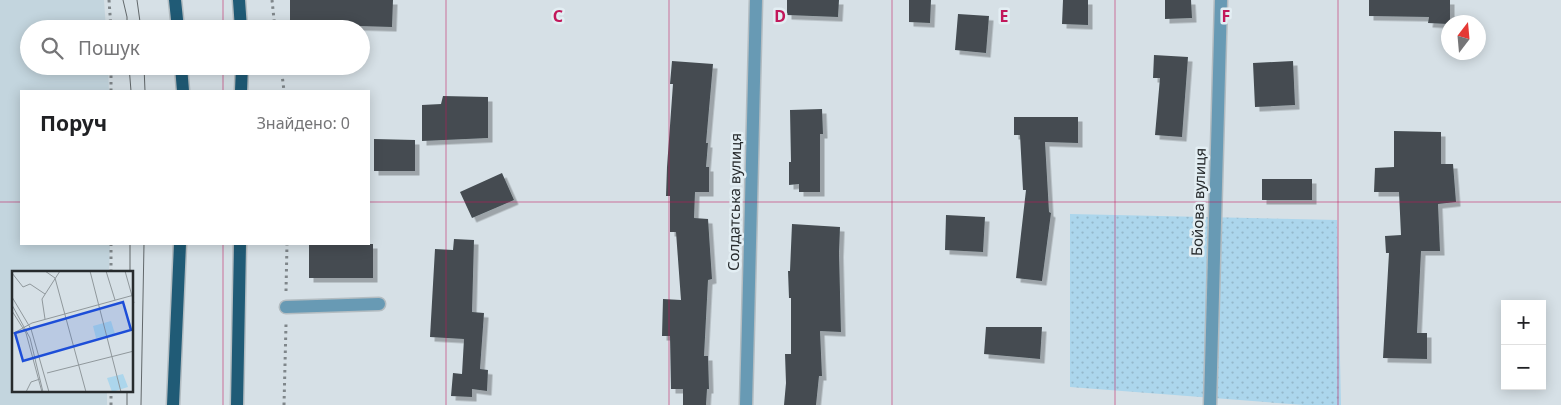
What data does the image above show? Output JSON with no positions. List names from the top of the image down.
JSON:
{
  "streets": {
    "street": ["Солдатська вулиця", "Бойова вулиця"]
  },
  "north": "top",
  "page": {
    "search": "Пошук",
    "heading": ["Поруч", "Знайдено: 0"],
    "map_buttons": ["+", "−"]
  },
  "grid": {
    "columns": [
      "C",
      "D",
      "E",
      "F"
    ]
  }
}
